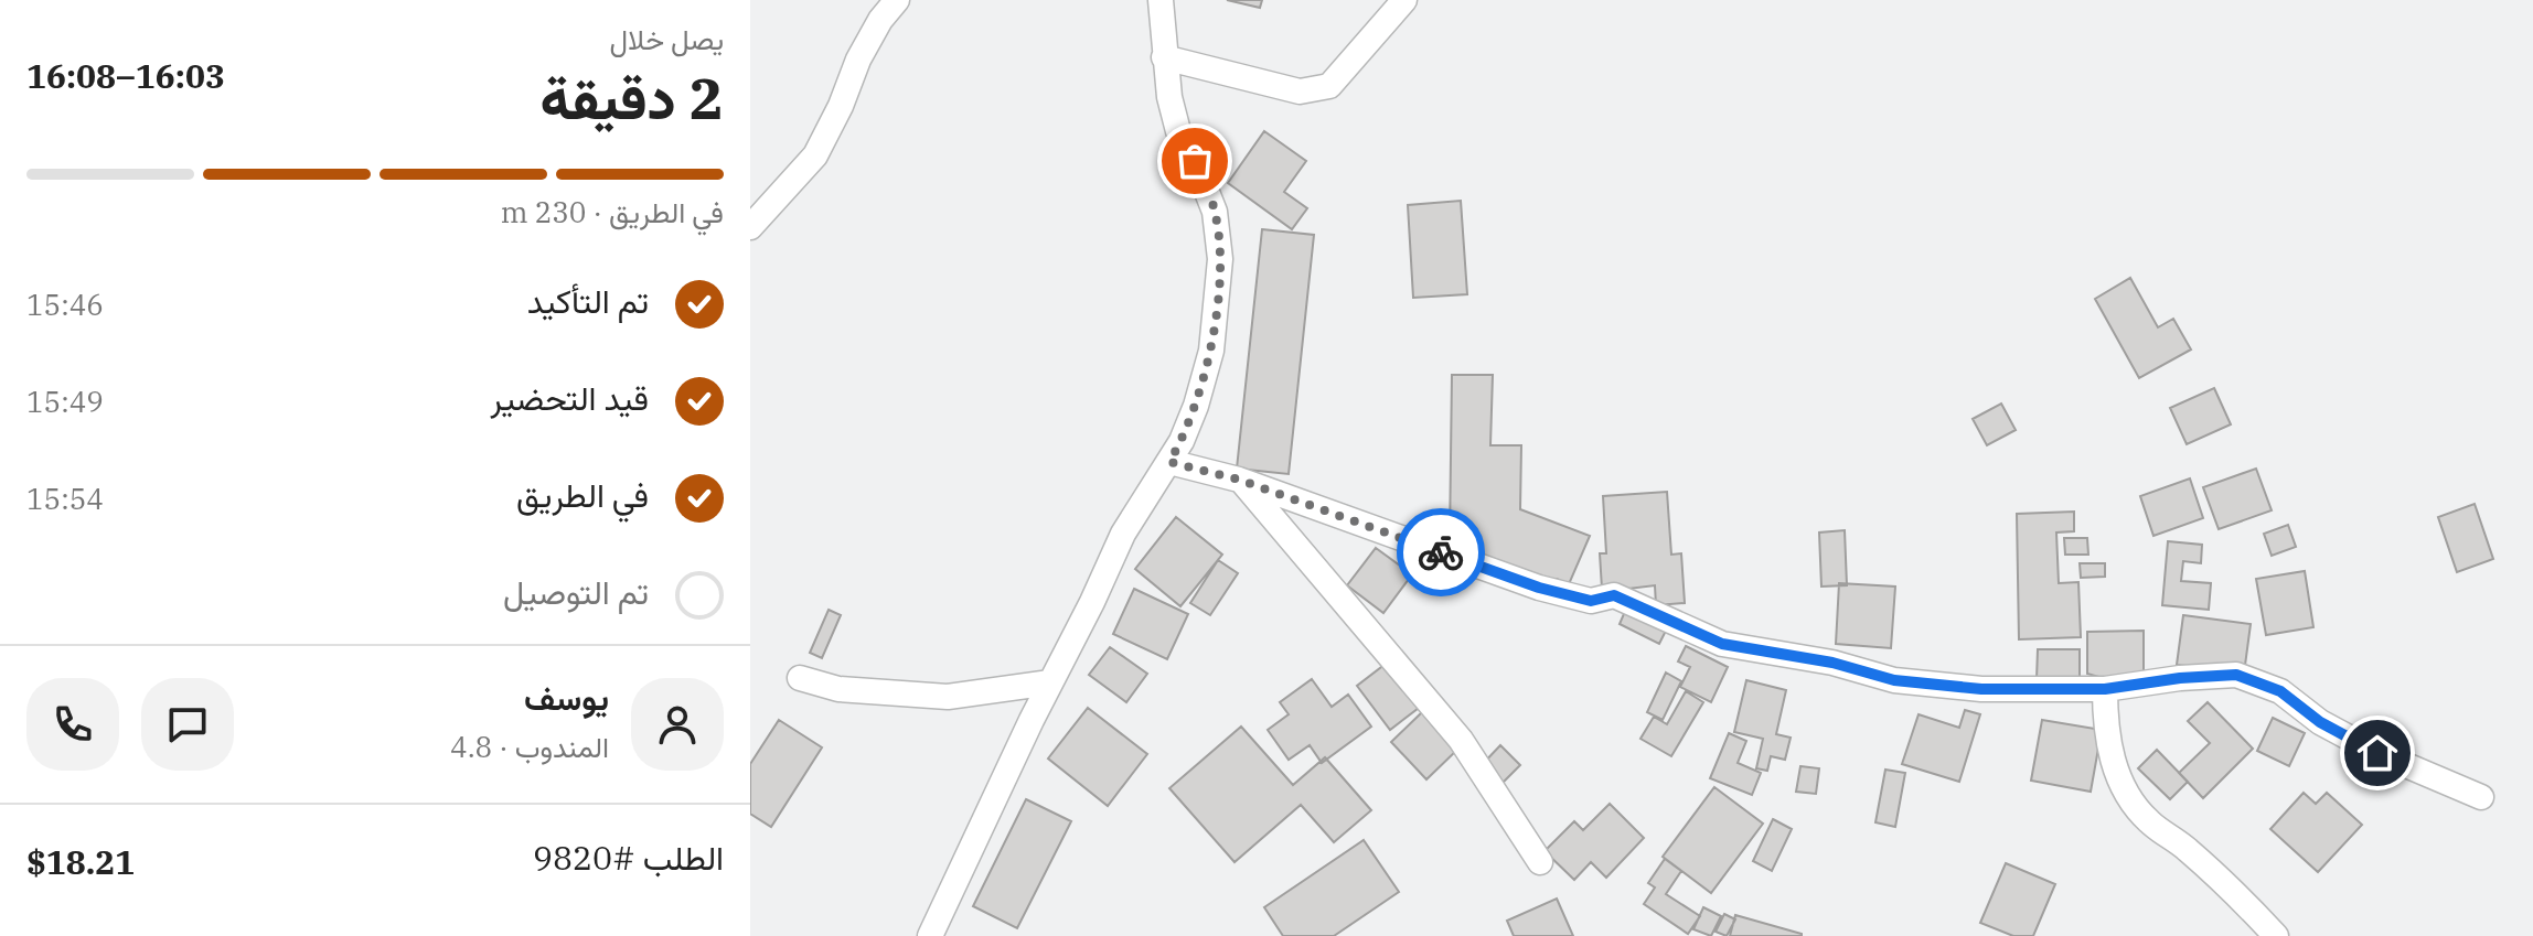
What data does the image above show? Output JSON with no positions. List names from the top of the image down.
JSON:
{
  "page": {
    "heading": ["2 دقيقة", "يصل خلال", "16:03–16:08"],
    "panel": [
      "يوسف",
      "المندوب · 4.8",
      "الطلب #9820",
      "$18.21"
    ],
    "bar": "في الطريق · 230 m",
    "list": [
      ["تم التأكيد", "15:46"],
      ["قيد التحضير", "15:49"],
      ["في الطريق", "15:54"],
      "تم التوصيل"
    ]
  }
}
